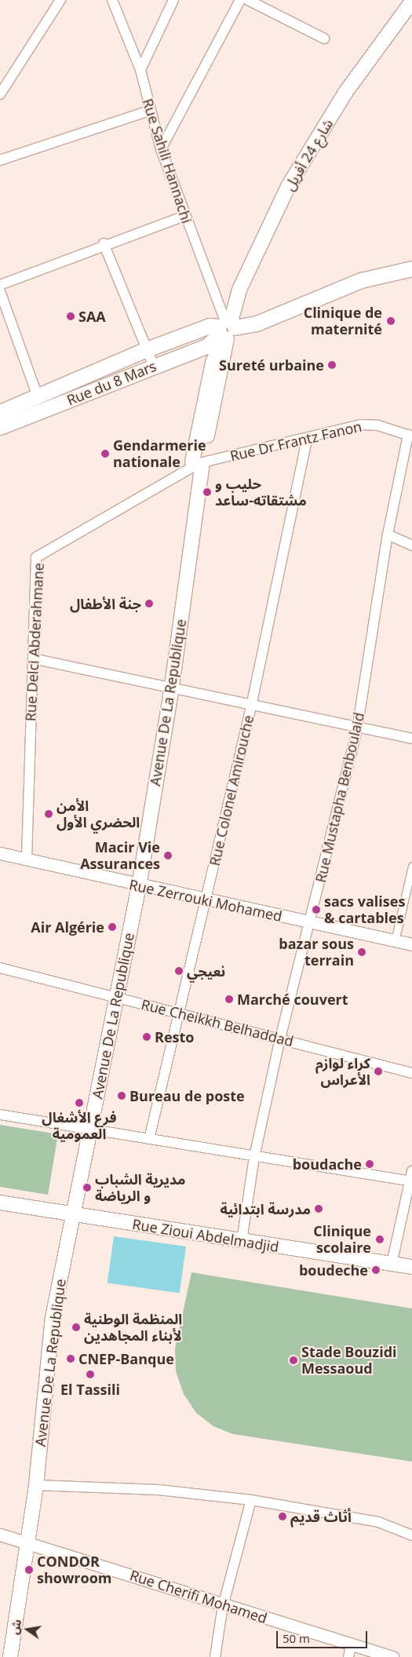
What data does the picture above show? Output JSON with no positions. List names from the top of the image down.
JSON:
{
  "streets": {
    "main road": [
      "شارع 24 أفريل",
      "Rue du 8 Mars",
      "Avenue De La Republique",
      "Rue Zioui Abdelmadjid"
    ],
    "street": [
      "Rue Sahili Hannachi",
      "Rue Dr Frantz Fanon",
      "Rue Delci Abderahmane",
      "Rue Colonel Amirouche",
      "Rue Mustapha Benboulaid",
      "Rue Zerrouki Mohamed",
      "Rue Cheikkh Belhaddad",
      "Rue Cherifi Mohamed"
    ]
  },
  "crossings": [
    ["شارع 24 أفريل", "Rue Sahili Hannachi"],
    ["شارع 24 أفريل", "Rue du 8 Mars"],
    ["شارع 24 أفريل", "Rue Dr Frantz Fanon"],
    ["شارع 24 أفريل", "Rue Delci Abderahmane"],
    ["شارع 24 أفريل", "Avenue De La Republique"],
    ["Rue Sahili Hannachi", "Rue du 8 Mars"],
    ["Rue Dr Frantz Fanon", "Rue Delci Abderahmane"],
    ["Rue Dr Frantz Fanon", "Avenue De La Republique"],
    ["Rue Dr Frantz Fanon", "Rue Colonel Amirouche"],
    ["Rue Dr Frantz Fanon", "Rue Mustapha Benboulaid"],
    ["Rue Delci Abderahmane", "Avenue De La Republique"],
    ["Rue Delci Abderahmane", "Rue Zerrouki Mohamed"],
    ["Avenue De La Republique", "Rue Zerrouki Mohamed"],
    ["Avenue De La Republique", "Rue Cheikkh Belhaddad"],
    ["Avenue De La Republique", "Rue Zioui Abdelmadjid"],
    ["Avenue De La Republique", "Rue Cherifi Mohamed"],
    ["Rue Colonel Amirouche", "Rue Zerrouki Mohamed"],
    ["Rue Colonel Amirouche", "Rue Cheikkh Belhaddad"],
    ["Rue Mustapha Benboulaid", "Rue Zerrouki Mohamed"],
    ["Rue Mustapha Benboulaid", "Rue Cheikkh Belhaddad"],
    ["Rue Mustapha Benboulaid", "Rue Zioui Abdelmadjid"]
  ],
  "places": [
    "SAA",
    "Clinique de maternité",
    "Sureté urbaine",
    "Gendarmerie nationale",
    "حليب و مشتقاته-ساعد",
    "جنة الأطفال",
    "الأمن الحضري الأول",
    "Macir Vie Assurances",
    "sacs valises & cartables",
    "Air Algérie",
    "bazar sous terrain",
    "نعيجي",
    "Marché couvert",
    "Resto",
    "كراء لوازم الأعراس",
    "Bureau de poste",
    "فرع الأشغال العمومية",
    "boudache",
    "مديرية الشباب و الرياضة",
    "مدرسة ابتدائية",
    "Clinique scolaire",
    "boudeche",
    "المنظمة الوطنية لأبناء المجاهدين",
    "CNEP-Banque",
    "Stade Bouzidi Messaoud",
    "El Tassili",
    "أثاث قديم",
    "CONDOR showroom"
  ],
  "scale_bar": "50 m",
  "north": "left"
}
